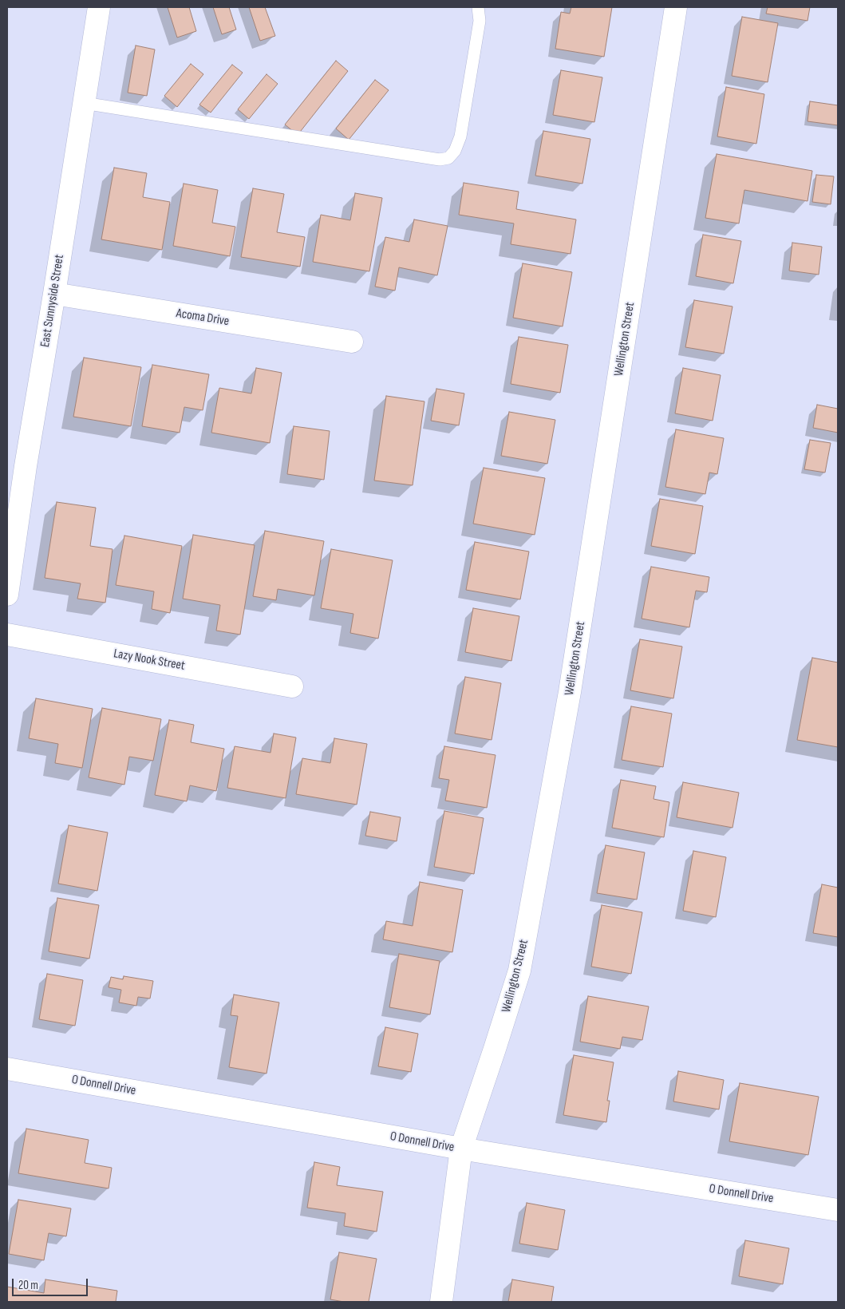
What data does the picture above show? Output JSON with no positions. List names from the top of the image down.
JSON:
{
  "streets": {
    "street": [
      "East Sunnyside Street",
      "Acoma Drive",
      "Wellington Street",
      "Lazy Nook Street",
      "O Donnell Drive"
    ]
  },
  "crossings": [
    ["East Sunnyside Street", "Acoma Drive"],
    ["Wellington Street", "O Donnell Drive"]
  ],
  "scale_bar": "20 m"
}
